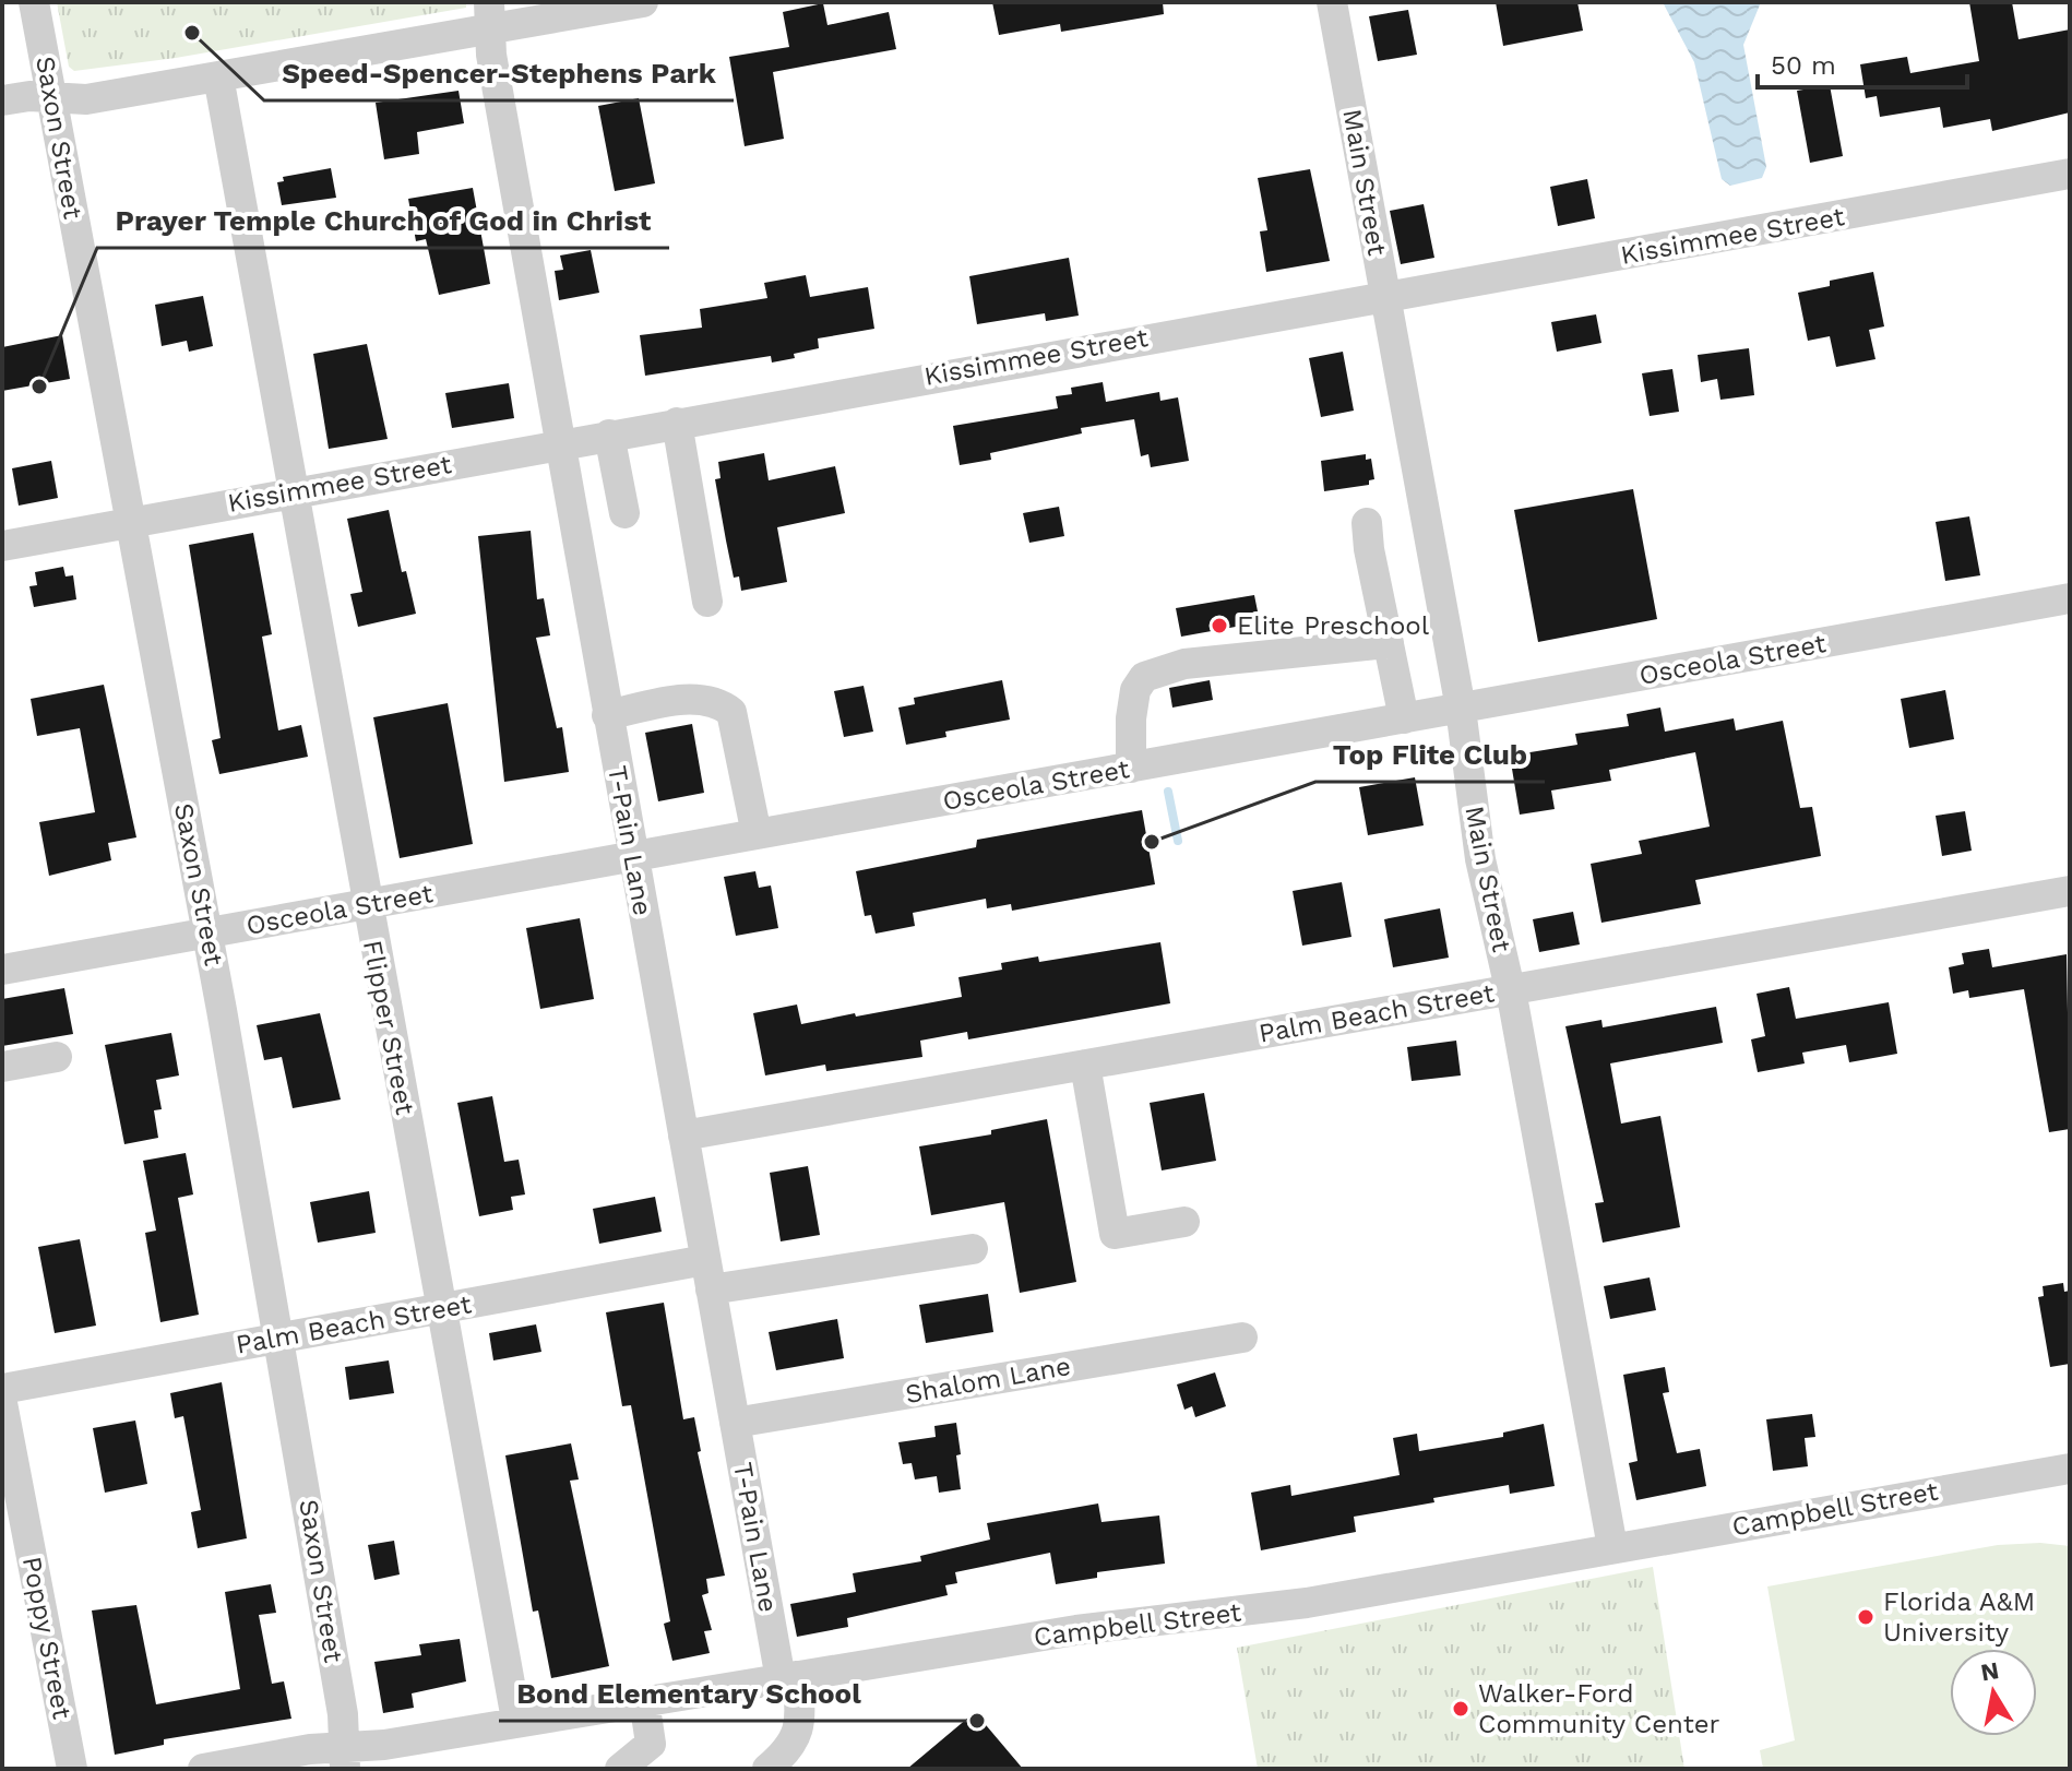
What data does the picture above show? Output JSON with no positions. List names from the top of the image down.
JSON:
{
  "streets": {
    "street": [
      "Saxon Street",
      "Main Street",
      "Kissimmee Street",
      "Osceola Street",
      "T-Pain Lane",
      "Palm Beach Street",
      "Flipper Street",
      "Shalom Lane",
      "Campbell Street",
      "Poppy Street"
    ]
  },
  "crossings": [
    ["Saxon Street", "Kissimmee Street"],
    ["Saxon Street", "Osceola Street"],
    ["Saxon Street", "Palm Beach Street"],
    ["Saxon Street", "Campbell Street"],
    ["Main Street", "Kissimmee Street"],
    ["Main Street", "Osceola Street"],
    ["Main Street", "Palm Beach Street"],
    ["Main Street", "Campbell Street"],
    ["Kissimmee Street", "T-Pain Lane"],
    ["Kissimmee Street", "Flipper Street"],
    ["Osceola Street", "T-Pain Lane"],
    ["Osceola Street", "Flipper Street"],
    ["T-Pain Lane", "Palm Beach Street"],
    ["T-Pain Lane", "Shalom Lane"],
    ["T-Pain Lane", "Campbell Street"],
    ["Palm Beach Street", "Flipper Street"],
    ["Flipper Street", "Campbell Street"]
  ],
  "places": [
    "Speed-Spencer-Stephens Park",
    "Prayer Temple Church of God in Christ",
    "Elite Preschool",
    "Top Flite Club",
    "Florida A&M University",
    "Walker-Ford Community Center",
    "Bond Elementary School"
  ],
  "scale_bar": "50 m",
  "north": "top"
}
